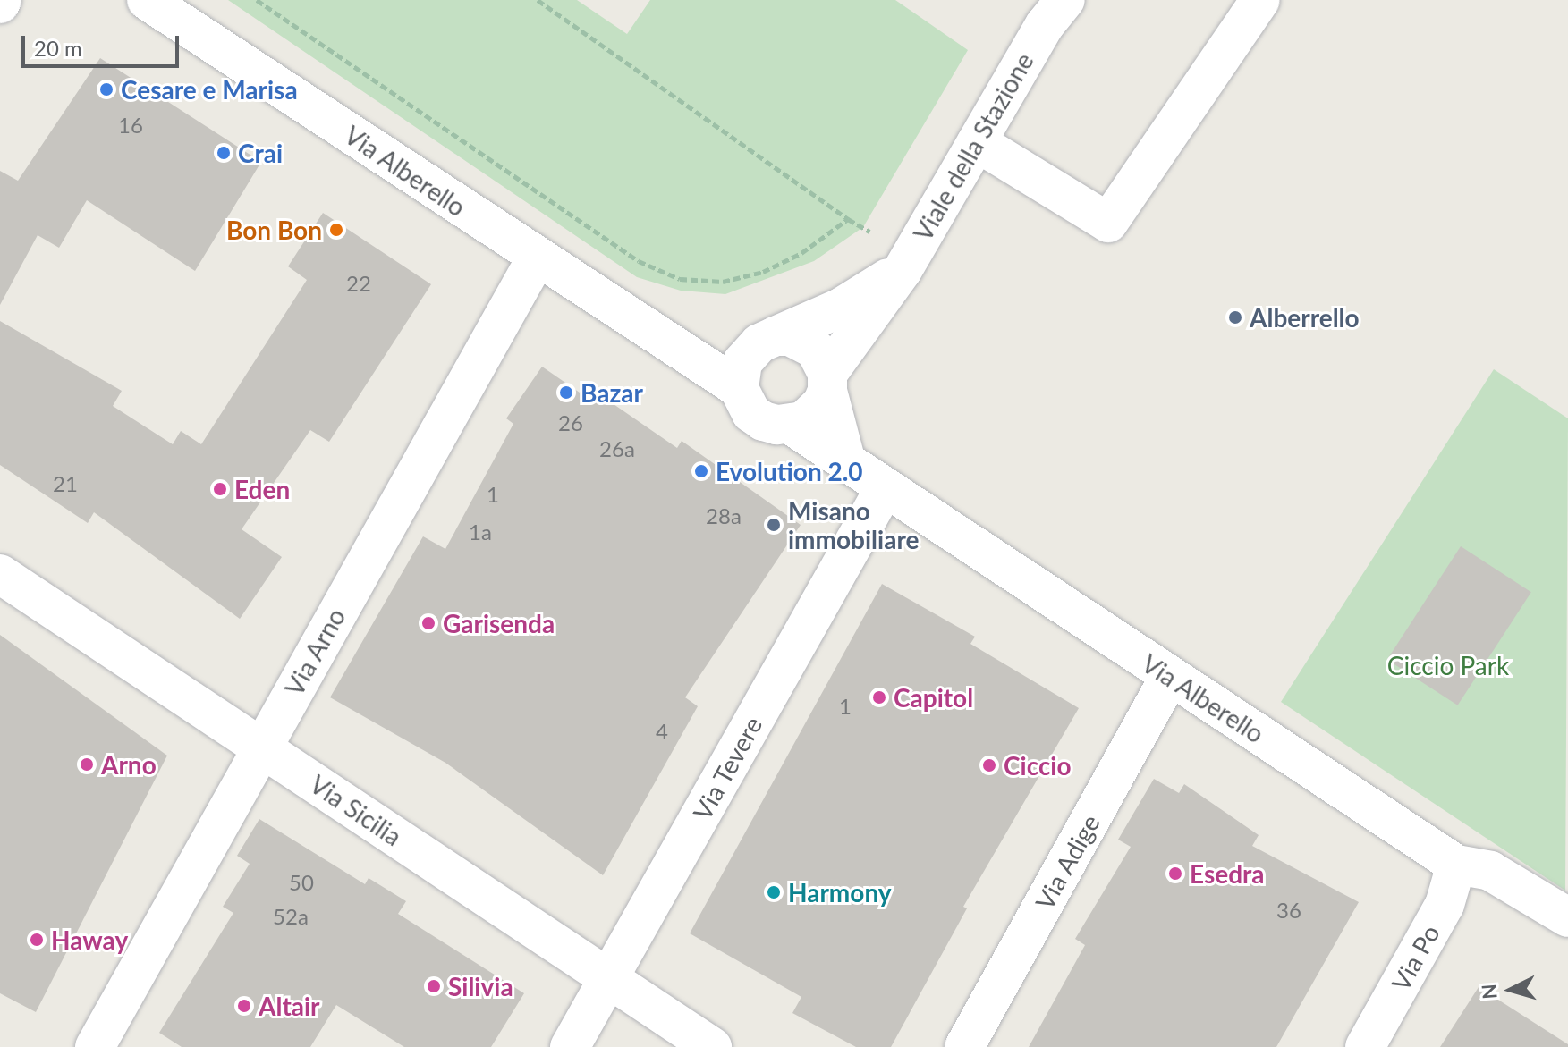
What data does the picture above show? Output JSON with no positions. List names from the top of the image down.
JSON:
{
  "streets": {
    "street": [
      "Viale della Stazione",
      "Via Alberello",
      "Via Arno",
      "Via Tevere",
      "Via Sicilia",
      "Via Adige",
      "Via Po"
    ]
  },
  "crossings": [
    ["Viale della Stazione", "Via Alberello"],
    ["Via Alberello", "Via Arno"],
    ["Via Alberello", "Via Tevere"],
    ["Via Alberello", "Via Adige"],
    ["Via Alberello", "Via Po"],
    ["Via Arno", "Via Sicilia"],
    ["Via Tevere", "Via Sicilia"]
  ],
  "parks": ["Ciccio Park"],
  "places": [
    "Cesare e Marisa",
    "Crai",
    "Bon Bon",
    "Alberrello",
    "Bazar",
    "Evolution 2.0",
    "Eden",
    "Misano immobiliare",
    "Garisenda",
    "Capitol",
    "Arno",
    "Ciccio",
    "Esedra",
    "Harmony",
    "Haway",
    "Silivia",
    "Altair"
  ],
  "house_numbers": [
    "16",
    "22",
    "26",
    "26a",
    "21",
    "1",
    "28a",
    "1a",
    "1",
    "4",
    "50",
    "36",
    "52a"
  ],
  "scale_bar": "20 m",
  "north": "left"
}
